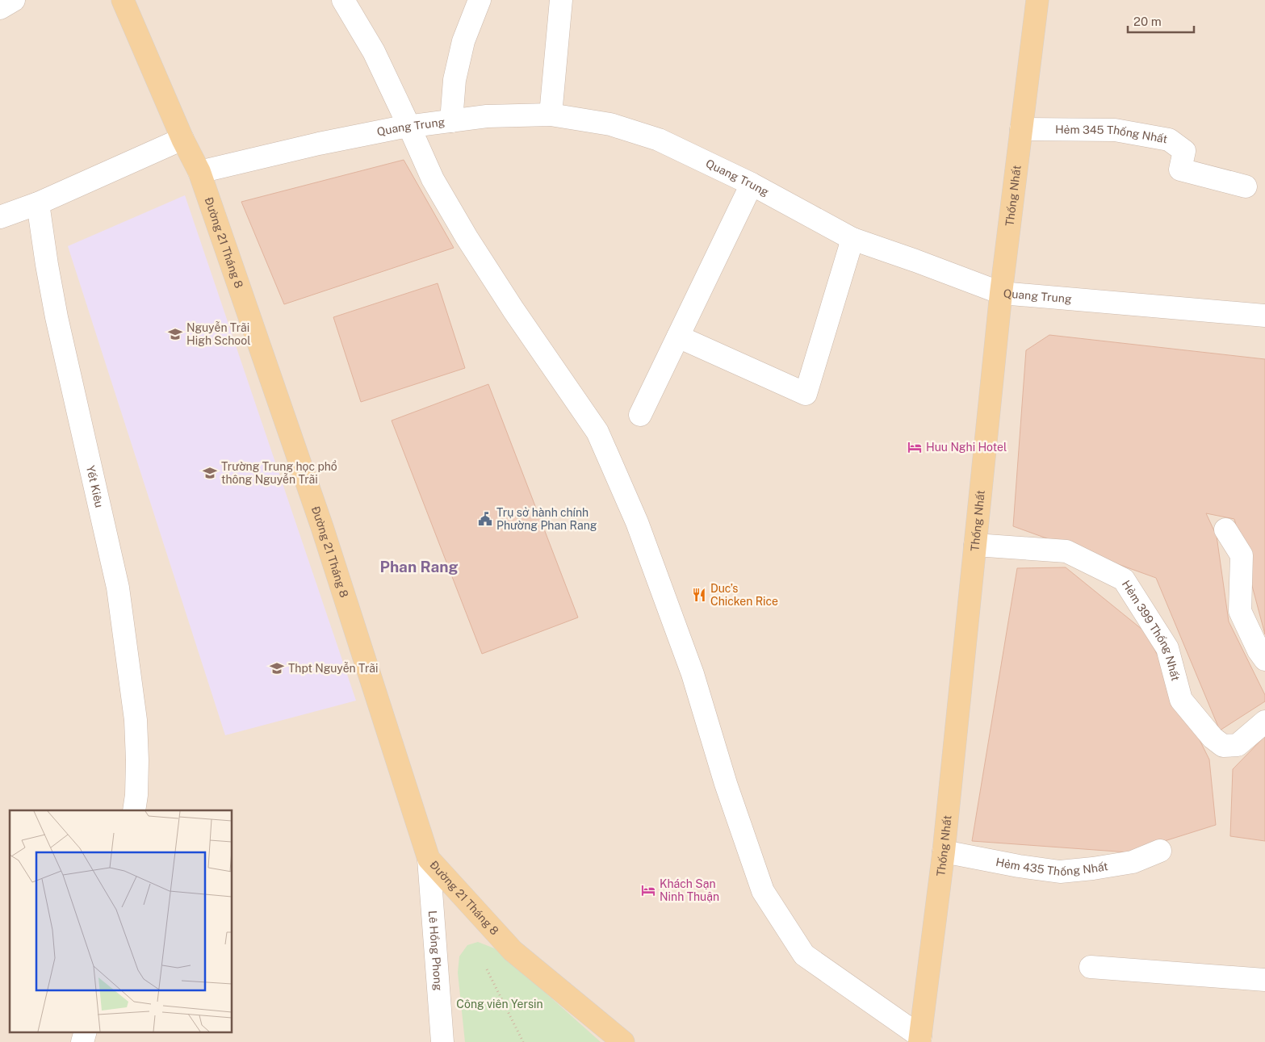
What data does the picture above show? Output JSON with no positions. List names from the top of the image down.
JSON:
{
  "streets": {
    "main road": ["Thống Nhất", "Đường 21 Tháng 8"],
    "street": [
      "Quang Trung",
      "Hẻm 345 Thống Nhất",
      "Yết Kiêu",
      "Hẻm 399 Thống Nhất",
      "Hẻm 435 Thống Nhất",
      "Lê Hồng Phong"
    ]
  },
  "crossings": [
    ["Quang Trung", "Thống Nhất"],
    ["Quang Trung", "Đường 21 Tháng 8"],
    ["Hẻm 345 Thống Nhất", "Thống Nhất"],
    ["Thống Nhất", "Hẻm 399 Thống Nhất"],
    ["Thống Nhất", "Hẻm 435 Thống Nhất"],
    ["Đường 21 Tháng 8", "Lê Hồng Phong"]
  ],
  "districts": ["Phan Rang"],
  "parks": ["Công viên Yersin"],
  "places": {
    "school or university": ["Nguyễn Trãi High School", "Trường Trung học phổ thông Nguyễn Trãi", "Thpt Nguyễn Trãi"],
    "hotel": ["Huu Nghi Hotel", "Khách Sạn Ninh Thuận"],
    "public building": ["Trụ sở hành chính Phường Phan Rang"],
    "restaurant": ["Duc’s Chicken Rice"]
  },
  "scale_bar": "20 m"
}
